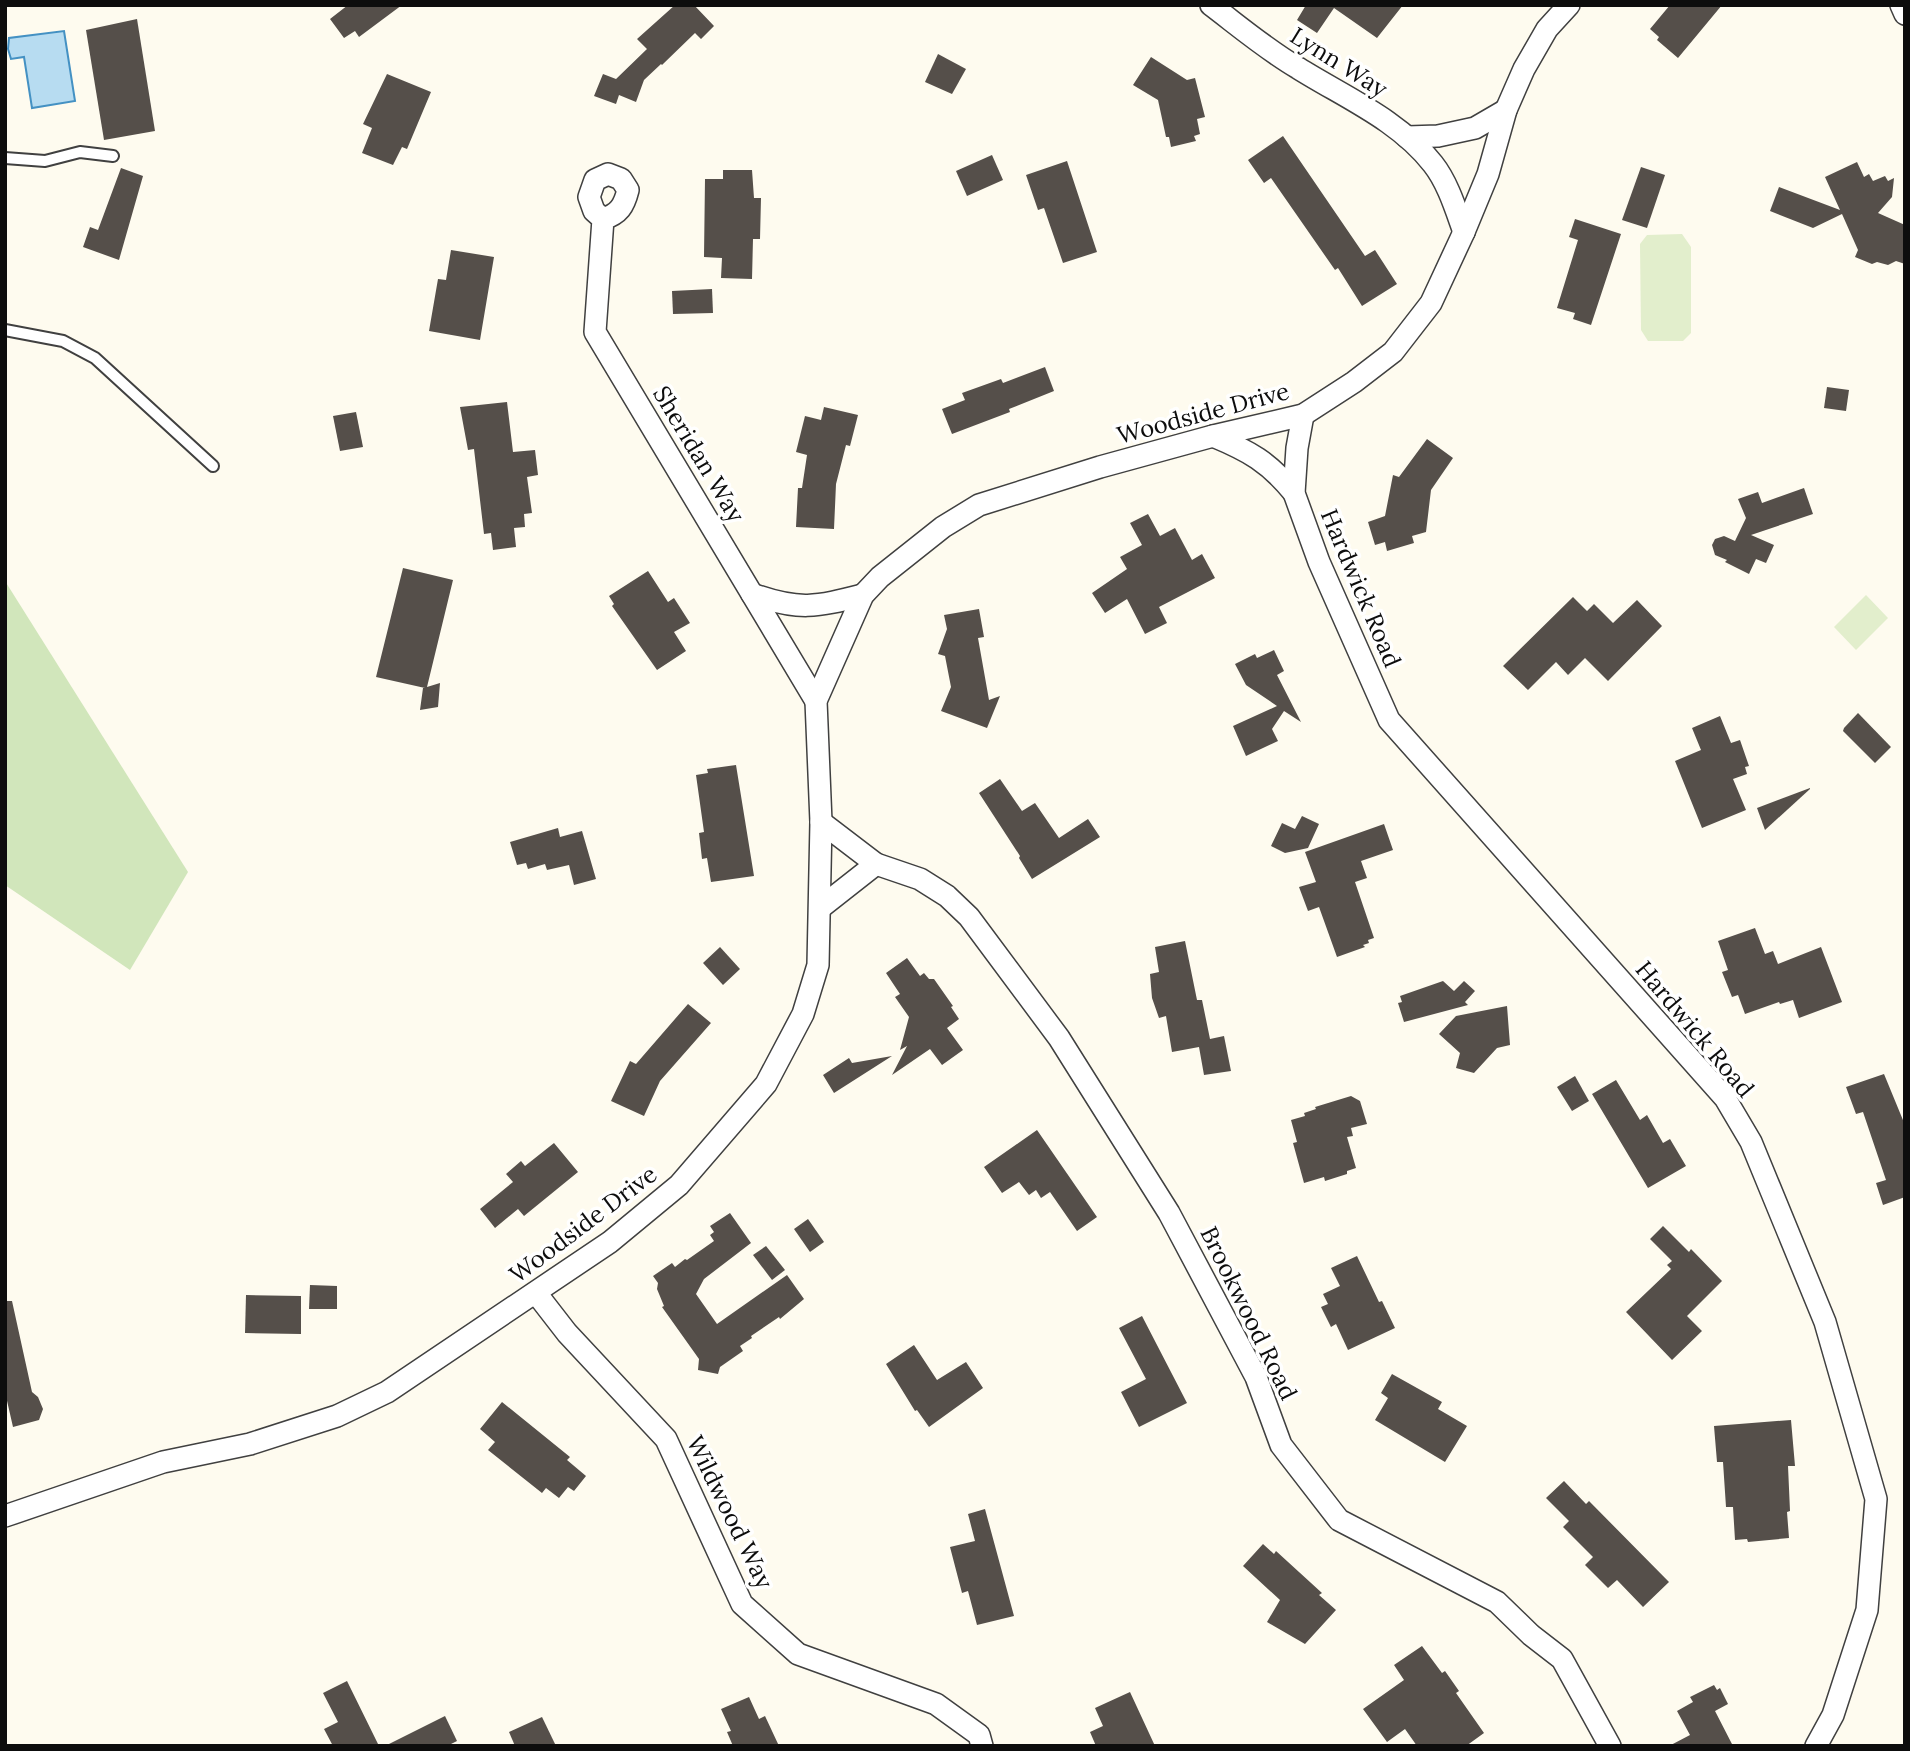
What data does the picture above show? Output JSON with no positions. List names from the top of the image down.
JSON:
{
  "streets": {
    "street": [
      "Lynn Way",
      "Woodside Drive",
      "Sheridan Way",
      "Hardwick Road",
      "Brookwood Road",
      "Wildwood Way"
    ]
  },
  "crossings": [
    ["Lynn Way", "Woodside Drive"],
    ["Woodside Drive", "Sheridan Way"],
    ["Woodside Drive", "Hardwick Road"],
    ["Woodside Drive", "Brookwood Road"],
    ["Woodside Drive", "Wildwood Way"]
  ]
}
